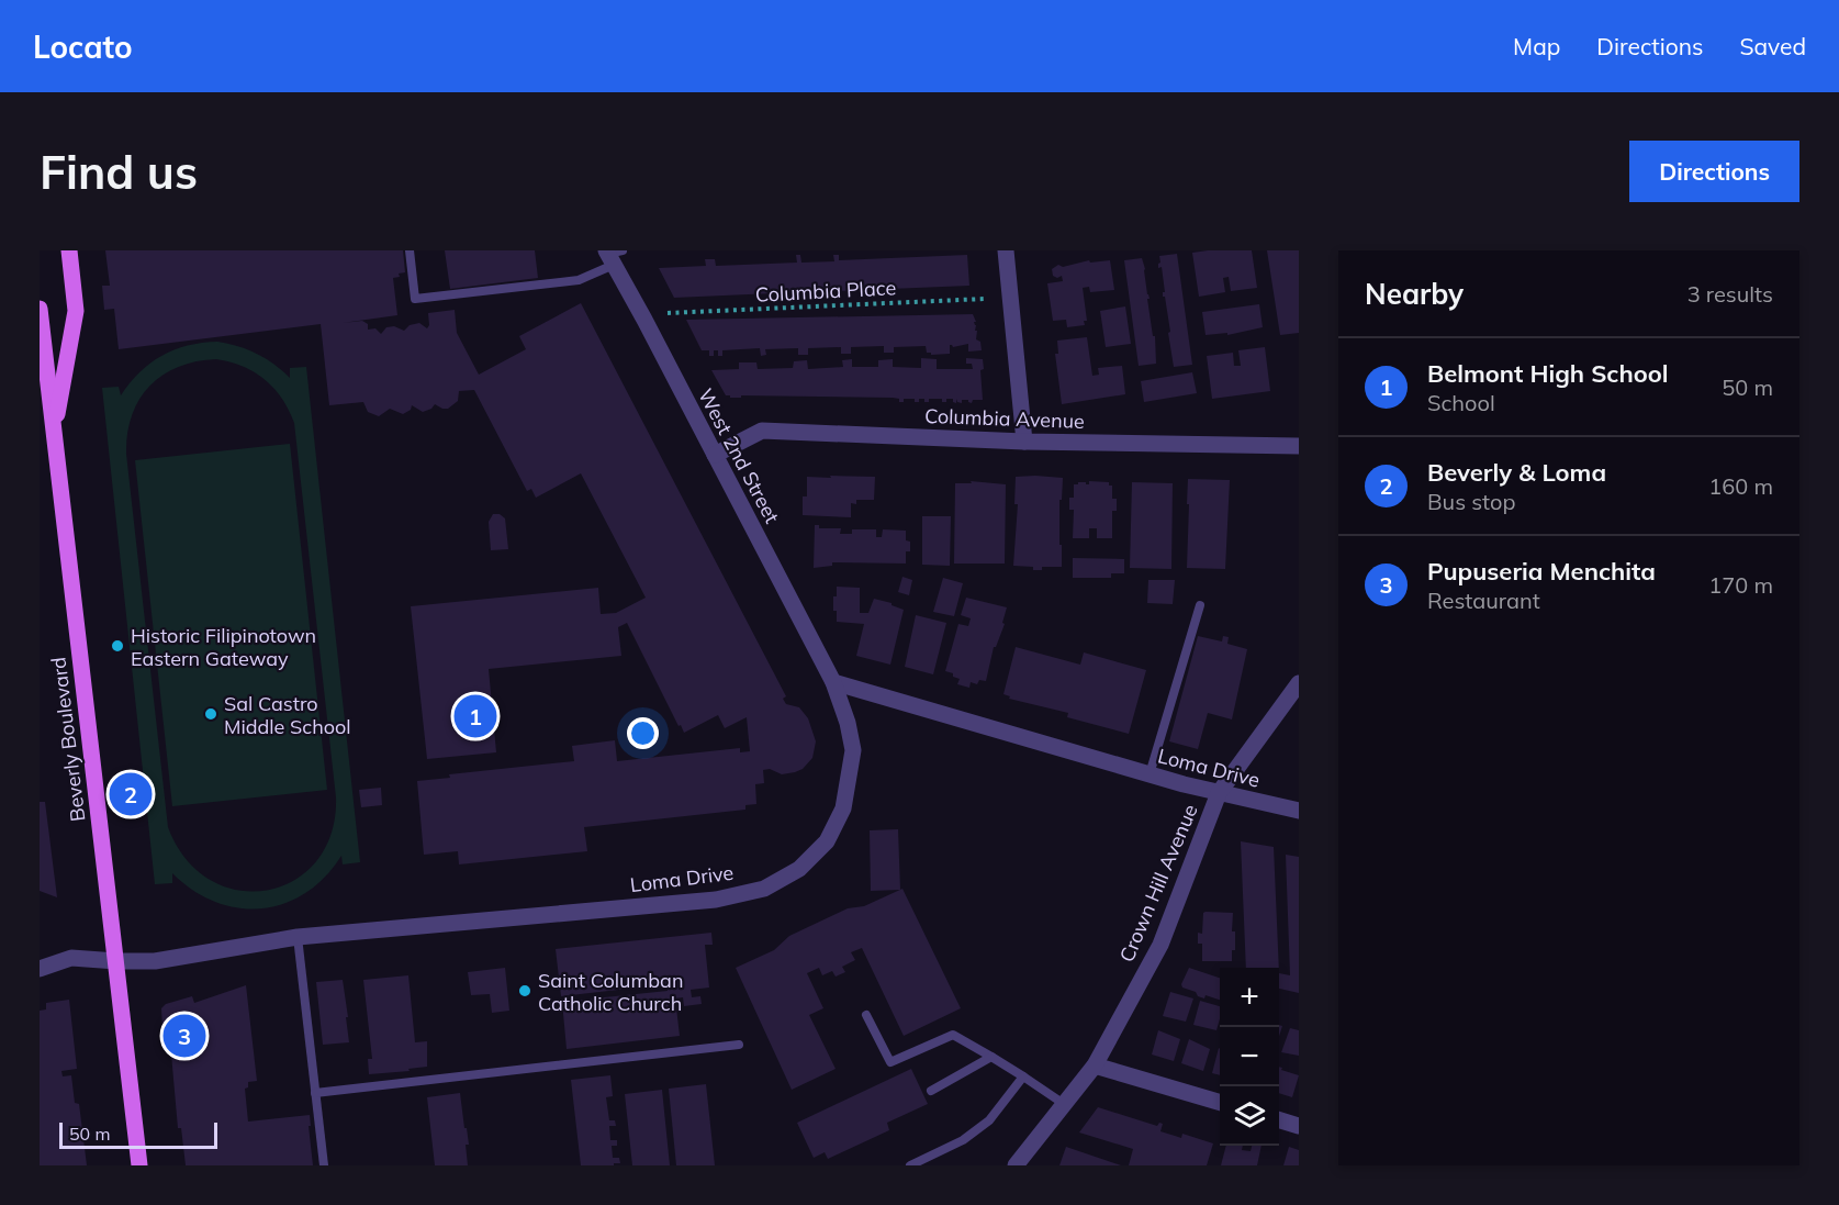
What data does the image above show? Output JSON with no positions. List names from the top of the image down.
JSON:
{
  "streets": {
    "main road": ["Beverly Boulevard"],
    "street": [
      "Columbia Avenue",
      "West 2nd Street",
      "Loma Drive",
      "Crown Hill Avenue"
    ],
    "path": ["Columbia Place"]
  },
  "crossings": [
    ["Columbia Avenue", "West 2nd Street"],
    ["West 2nd Street", "Loma Drive"],
    ["Beverly Boulevard", "Loma Drive"],
    ["Loma Drive", "Crown Hill Avenue"]
  ],
  "places": ["Historic Filipinotown Eastern Gateway", "Sal Castro Middle School", "Saint Columban Catholic Church"],
  "scale_bar": "50 m",
  "page": {
    "header": "Locato",
    "nav": ["Map", "Directions", "Saved"],
    "buttons": "Directions",
    "title": "Find us",
    "heading": ["Nearby", "3 results"],
    "list": [
      {
        "mark": "1",
        "name": "Belmont High School",
        "note": "School",
        "value": "50 m"
      },
      {
        "mark": "2",
        "name": "Beverly & Loma",
        "note": "Bus stop",
        "value": "160 m"
      },
      {
        "mark": "3",
        "name": "Pupuseria Menchita",
        "note": "Restaurant",
        "value": "170 m"
      }
    ],
    "pins": ["1", "2", "3"],
    "map_buttons": ["+", "−"],
    "scale": "50 m"
  }
}
